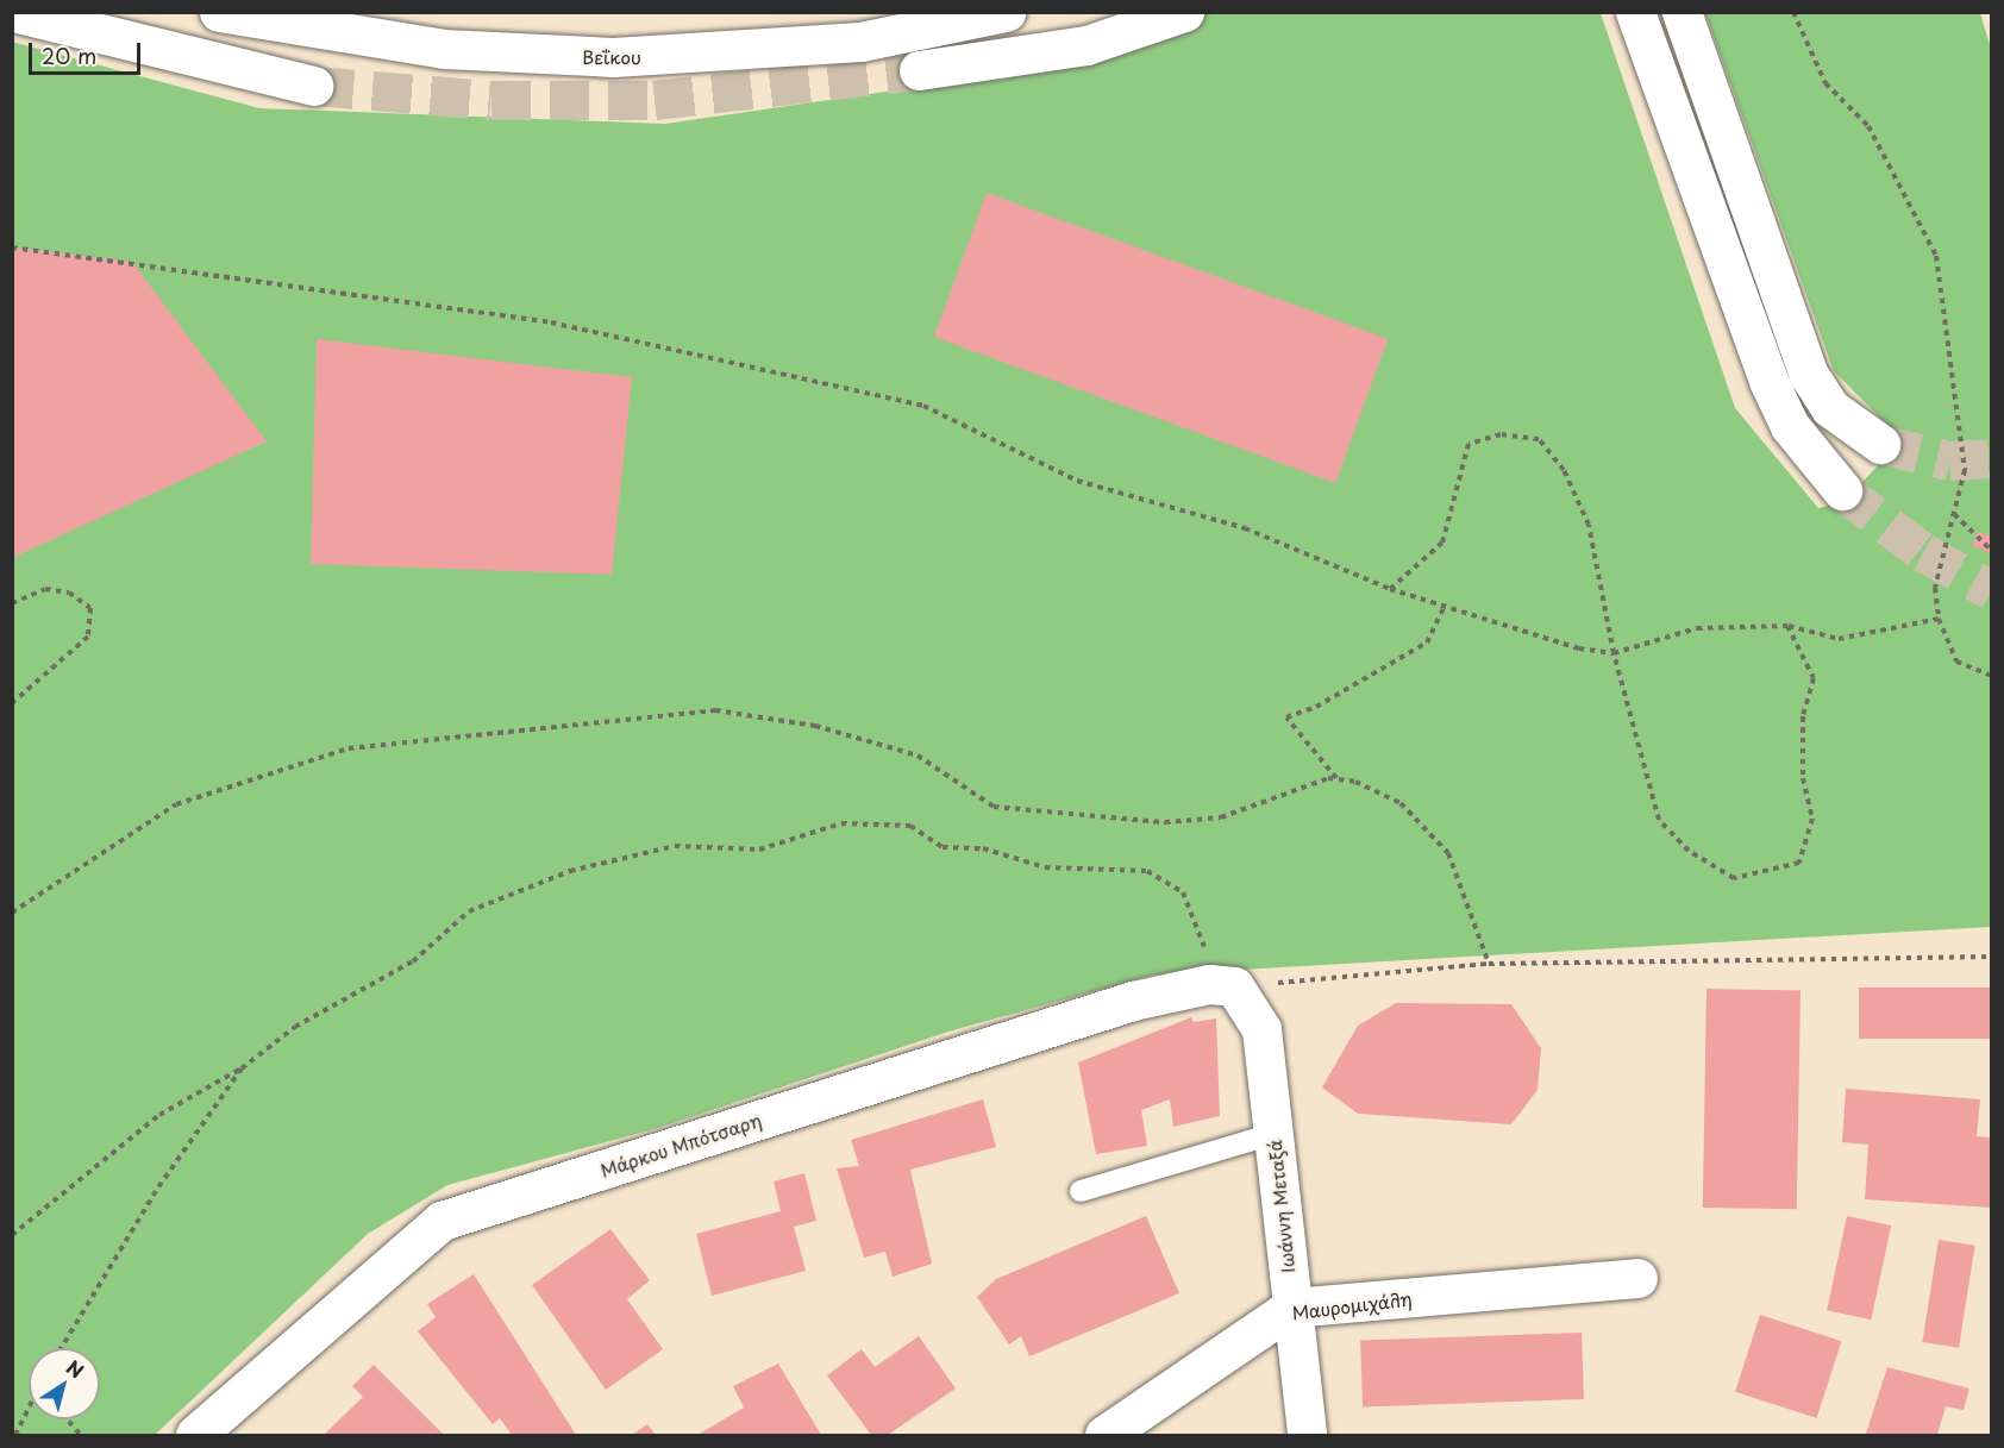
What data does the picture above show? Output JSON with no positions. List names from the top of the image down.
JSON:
{
  "streets": {
    "main road": [
      "Βεΐκου",
      "Μάρκου Μπότσαρη",
      "Ιωάννη Μεταξά",
      "Μαυρομιχάλη"
    ]
  },
  "crossings": [
    ["Μάρκου Μπότσαρη", "Ιωάννη Μεταξά"],
    ["Ιωάννη Μεταξά", "Μαυρομιχάλη"]
  ],
  "scale_bar": "20 m",
  "north": "top right"
}
